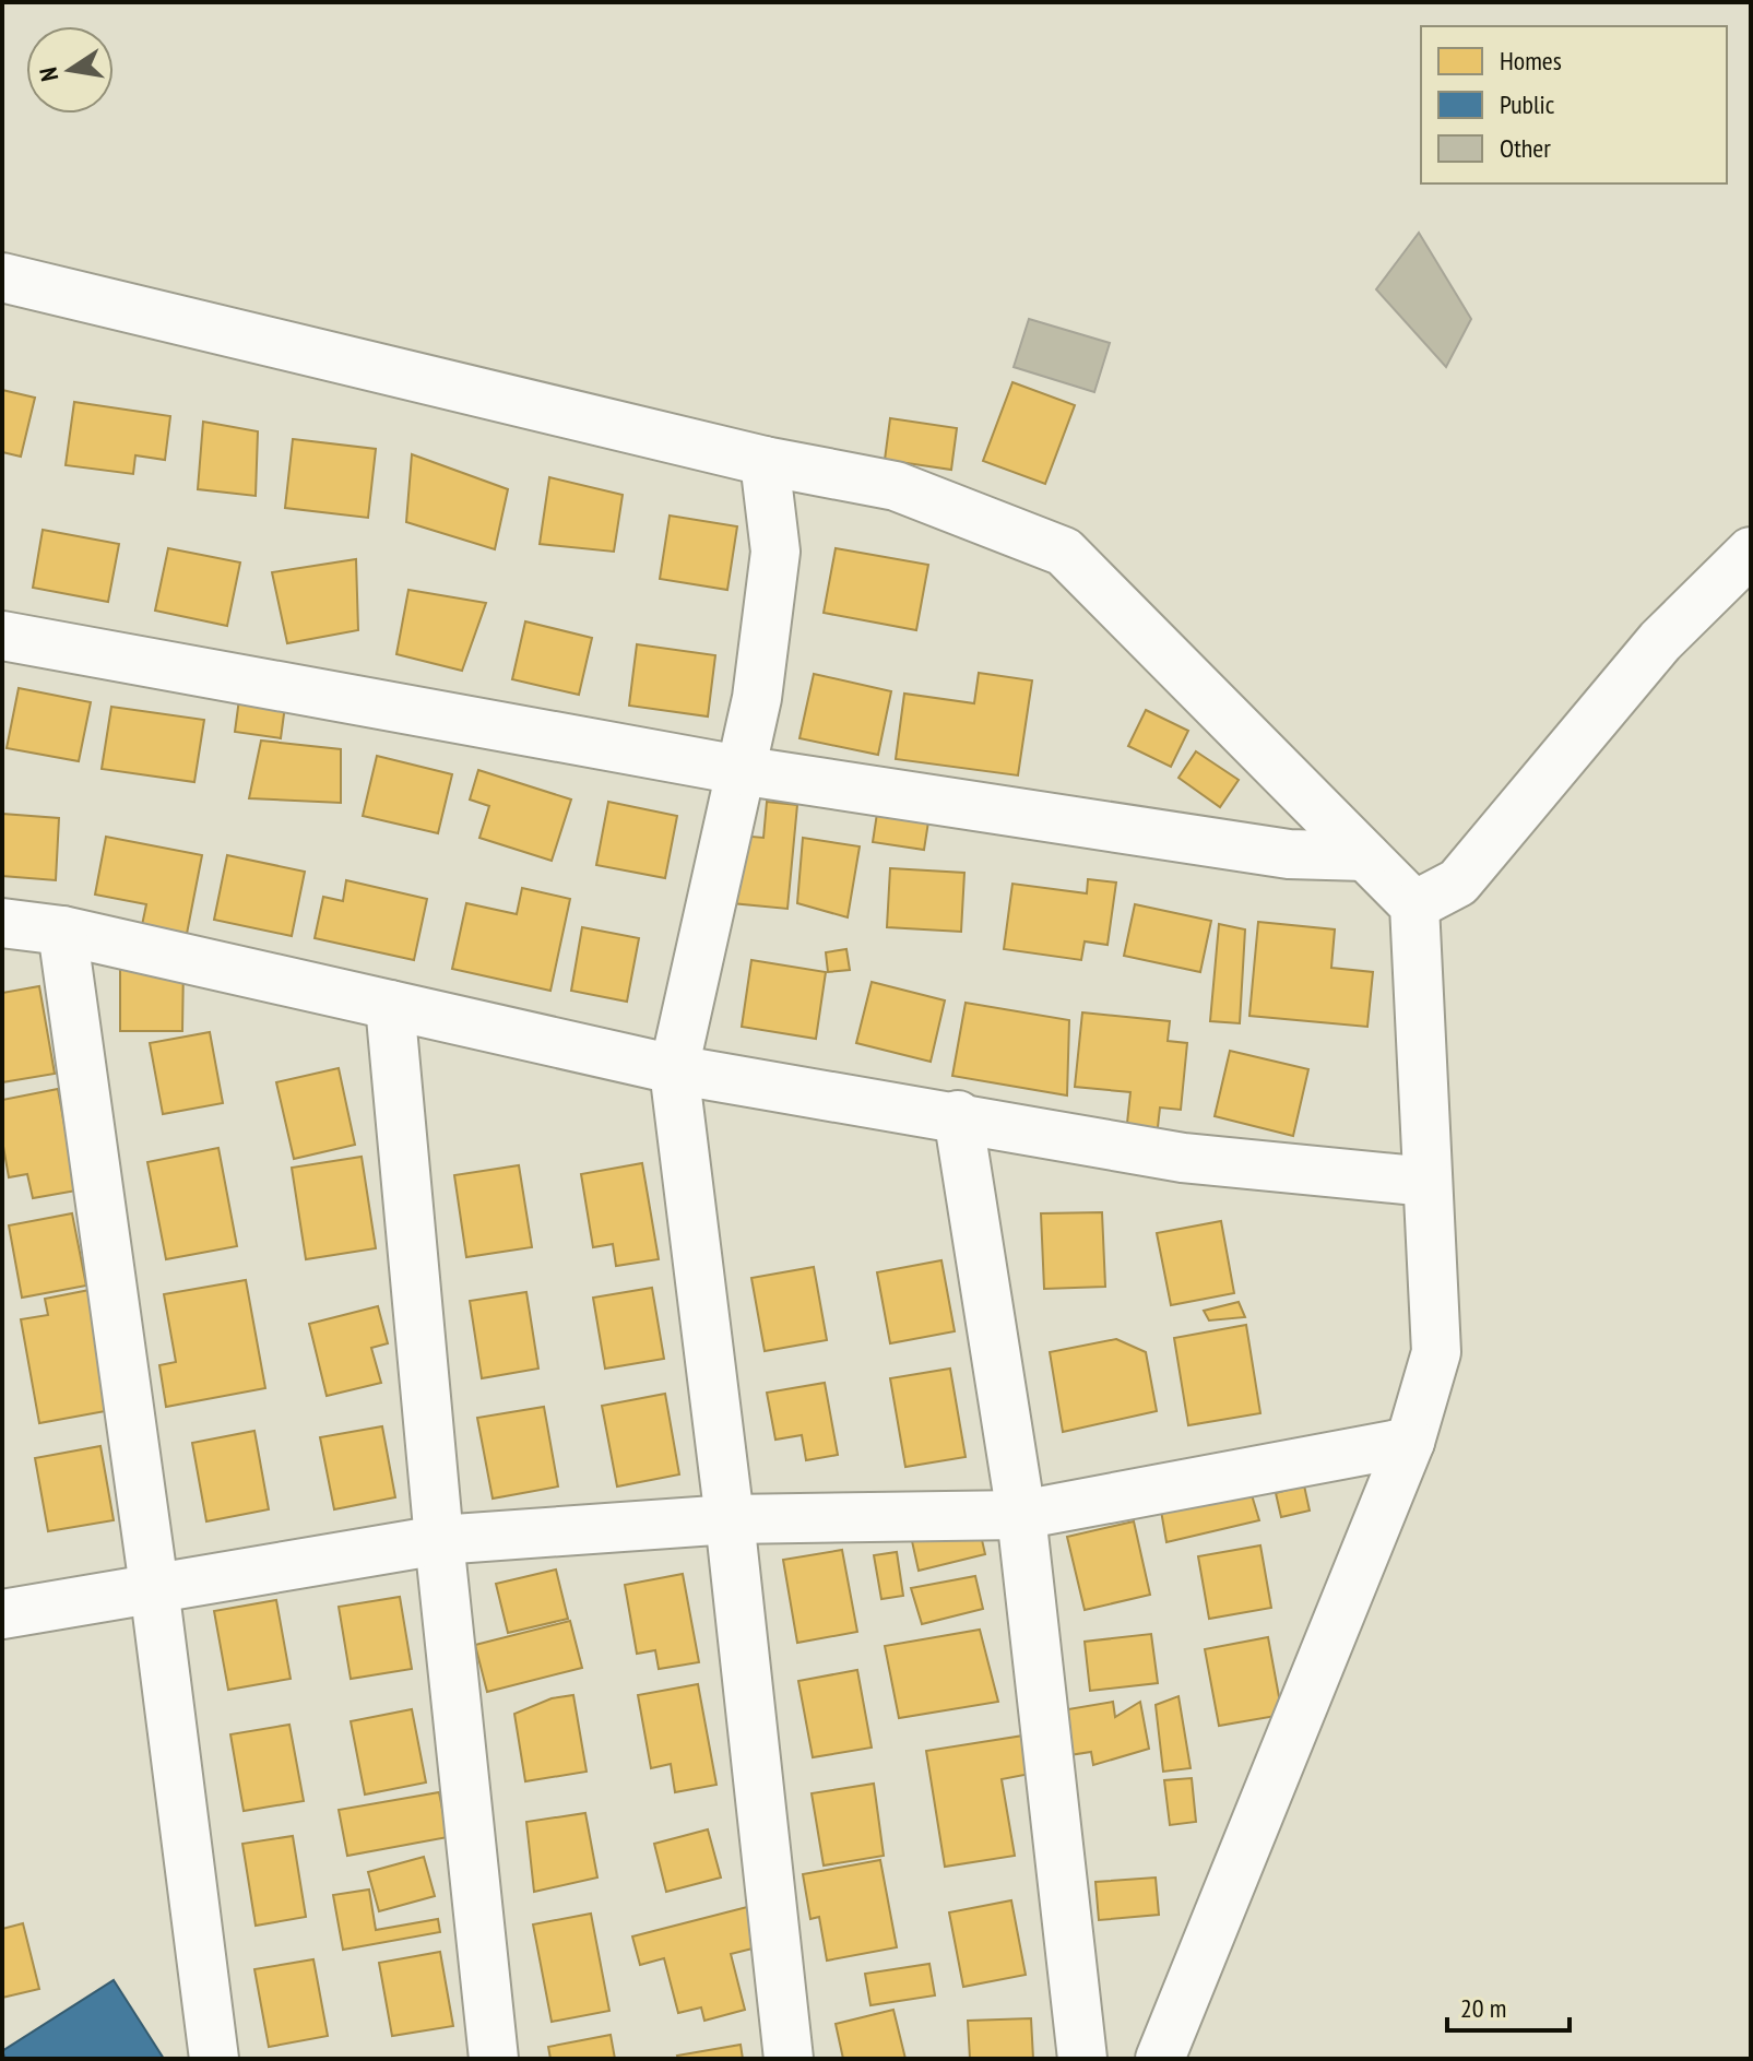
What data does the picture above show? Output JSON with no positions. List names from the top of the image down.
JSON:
{
  "legend": ["Homes", "Public", "Other"],
  "scale_bar": "20 m",
  "north": "left"
}
